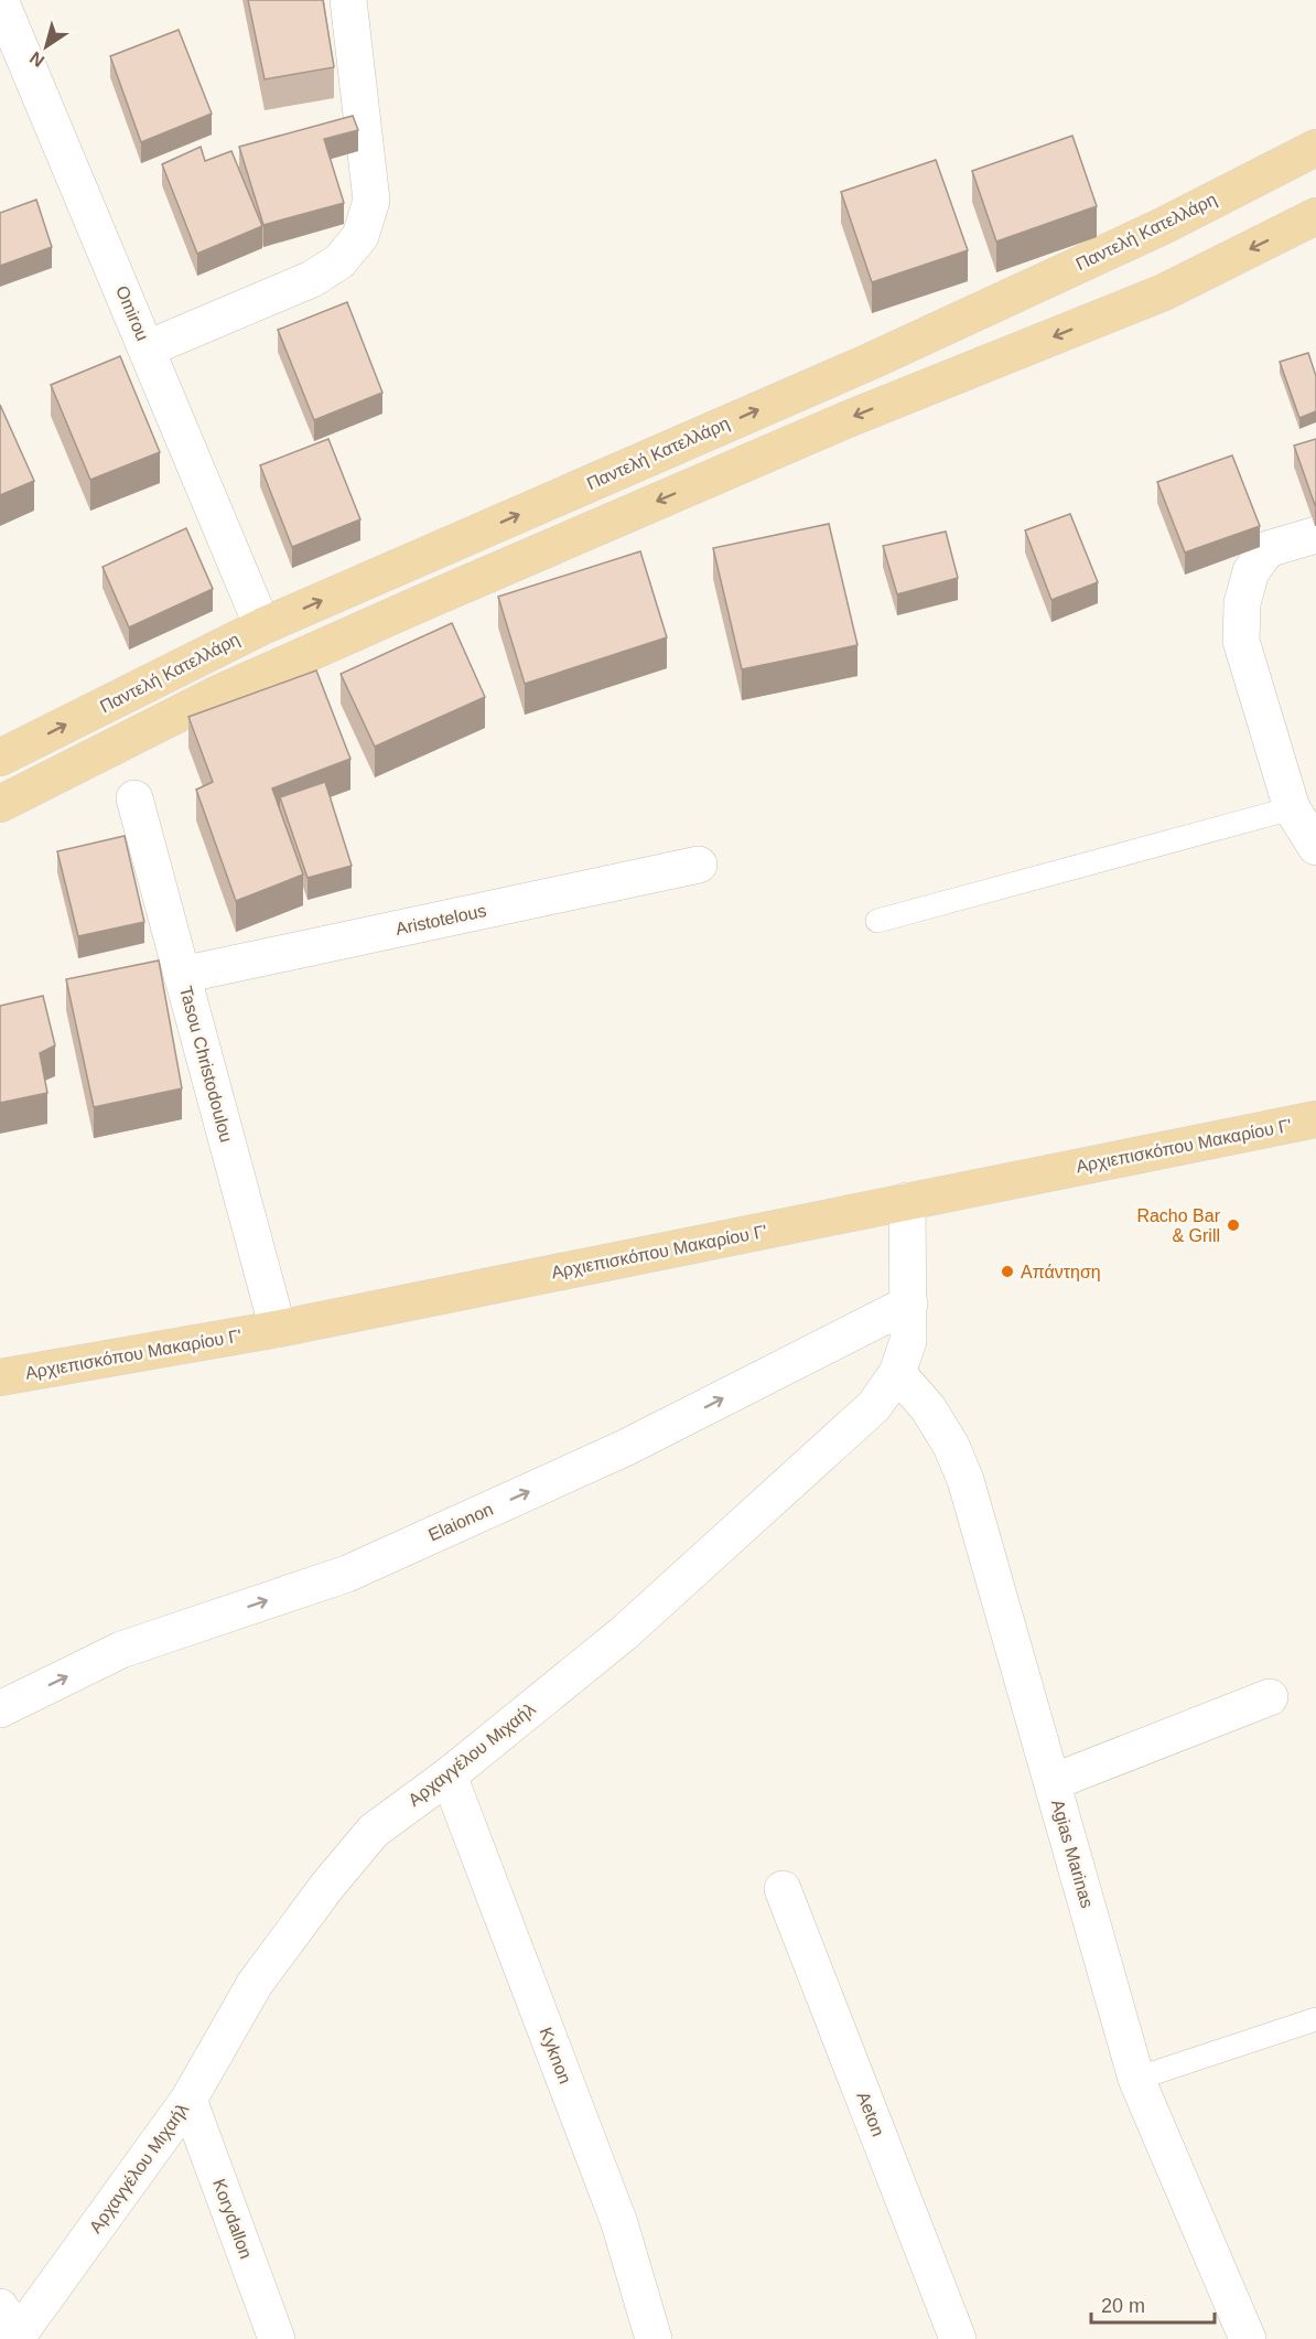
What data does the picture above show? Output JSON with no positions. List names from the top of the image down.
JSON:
{
  "streets": {
    "main road": ["Παντελή Κατελλάρη", "Αρχιεπισκόπου Μακαρίου Γ'"],
    "street": [
      "Omirou",
      "Aristotelous",
      "Tasou Christodoulou",
      "Elaionon",
      "Αρχαγγέλου Μιχαήλ",
      "Agias Marinas",
      "Kyknon",
      "Aeton",
      "Korydallon"
    ]
  },
  "crossings": [
    ["Παντελή Κατελλάρη", "Omirou"],
    ["Aristotelous", "Tasou Christodoulou"],
    ["Tasou Christodoulou", "Αρχιεπισκόπου Μακαρίου Γ'"],
    ["Αρχιεπισκόπου Μακαρίου Γ'", "Αρχαγγέλου Μιχαήλ"],
    ["Elaionon", "Αρχαγγέλου Μιχαήλ"],
    ["Αρχαγγέλου Μιχαήλ", "Agias Marinas"],
    ["Αρχαγγέλου Μιχαήλ", "Kyknon"],
    ["Αρχαγγέλου Μιχαήλ", "Korydallon"]
  ],
  "one_way": ["Elaionon"],
  "places": ["Racho Bar & Grill", "Απάντηση"],
  "scale_bar": "20 m",
  "north": "bottom left"
}
